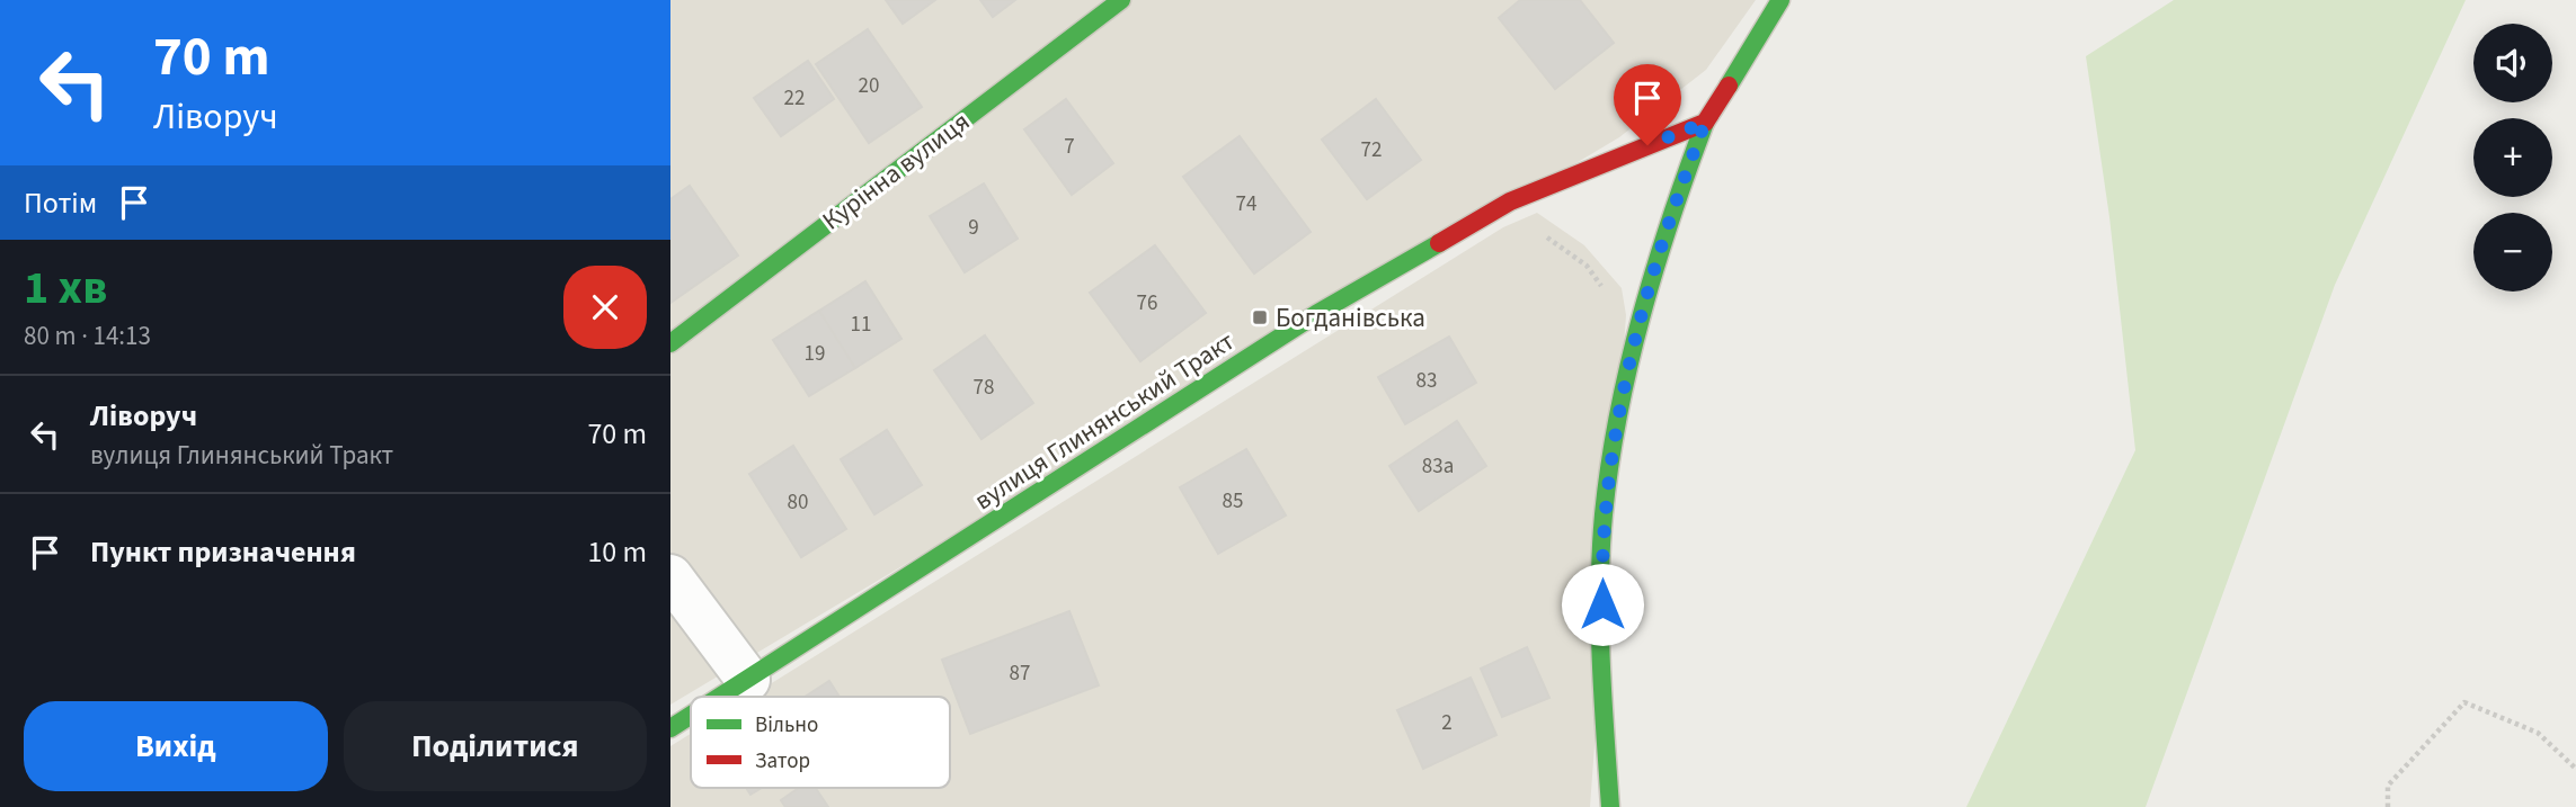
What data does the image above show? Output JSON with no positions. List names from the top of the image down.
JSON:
{
  "streets": {
    "main road": ["Курінна вулиця", "вулиця Глинянський Тракт"]
  },
  "places": {
    "transit": ["Богданівська"]
  },
  "house_numbers": [
    "20",
    "22",
    "7",
    "72",
    "74",
    "9",
    "76",
    "11",
    "19",
    "83",
    "78",
    "83а",
    "85",
    "80",
    "87",
    "2"
  ],
  "legend": ["Вільно", "Затор"],
  "page": {
    "turn": ["70 m", "Ліворуч"],
    "map_buttons": ["+", "−"],
    "then": "Потім",
    "heading": ["1 хв", "80 m · 14:13"],
    "list": [
      {
        "name": "Ліворуч",
        "note": "вулиця Глинянський Тракт",
        "value": "70 m"
      },
      {
        "name": "Пункт призначення",
        "value": "10 m"
      }
    ],
    "buttons": ["Вихід", "Поділитися"]
  }
}
